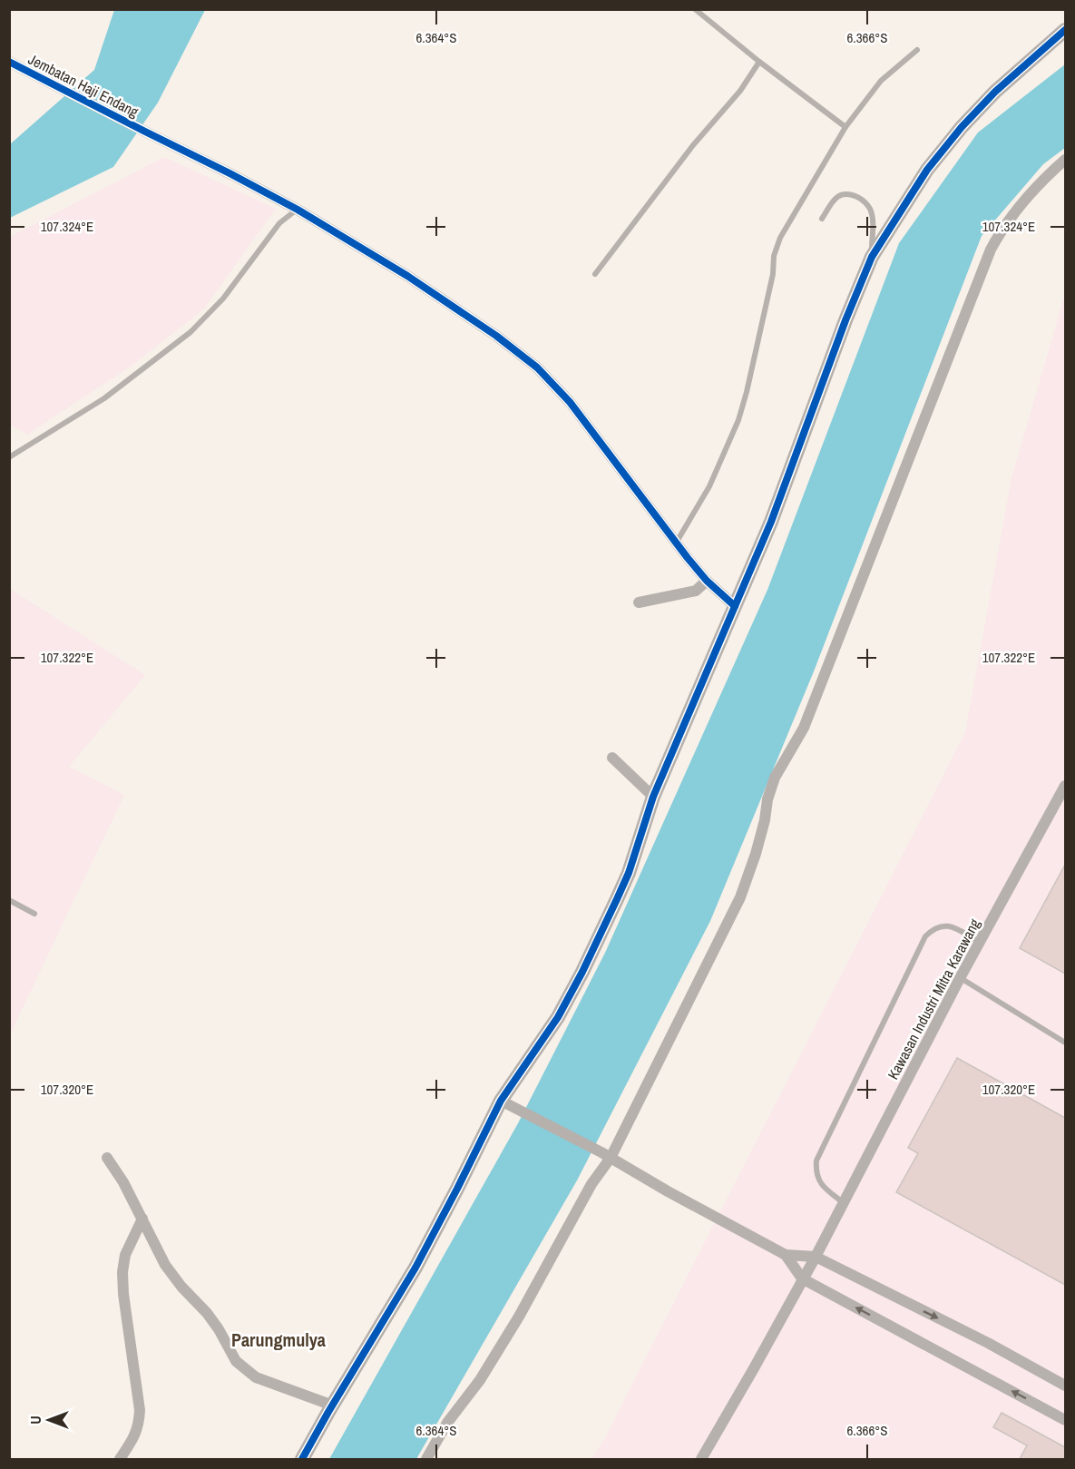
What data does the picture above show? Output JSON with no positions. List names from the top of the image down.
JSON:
{
  "streets": {
    "street": ["Jembatan Haji Endang", "Kawasan Industri Mitra Karawang"]
  },
  "districts": ["Parungmulya"],
  "north": "left",
  "coordinates": [
    "6.364°S",
    "6.366°S",
    "107.324°E",
    "107.322°E",
    "107.320°E"
  ]
}
